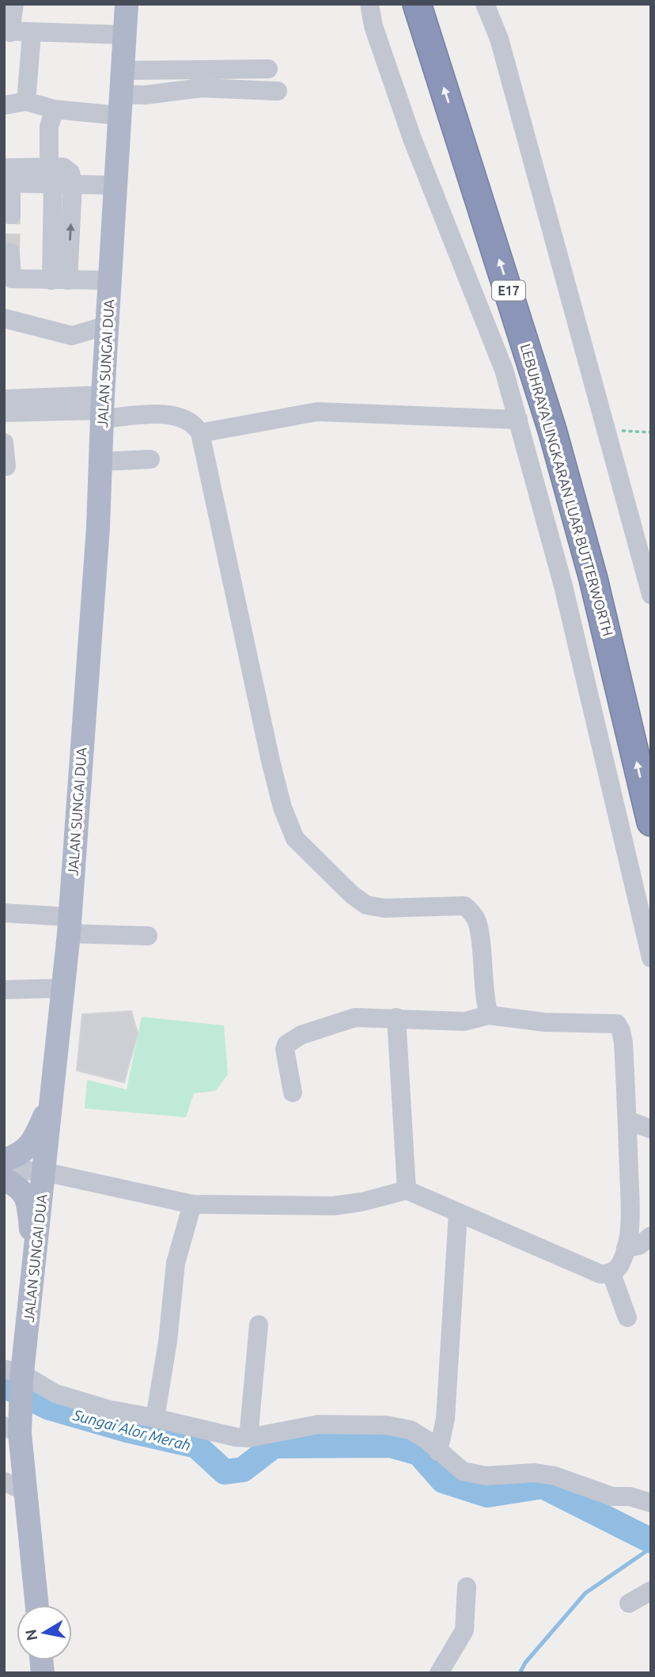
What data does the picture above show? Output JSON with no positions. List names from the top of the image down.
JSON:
{
  "streets": {
    "highway": ["E17", "LEBUHRAYA LINGKARAN LUAR BUTTERWORTH"],
    "main road": ["JALAN SUNGAI DUA"]
  },
  "water": ["Sungai Alor Merah"],
  "north": "left"
}
